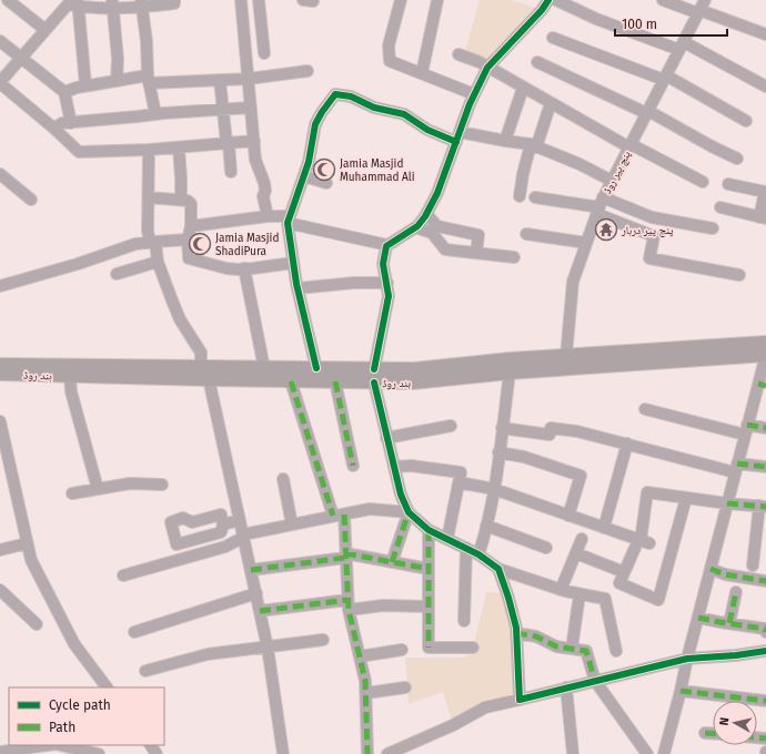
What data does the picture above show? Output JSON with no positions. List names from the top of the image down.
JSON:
{
  "streets": {
    "main road": ["بند روڈ"],
    "street": ["پنج پیر روڈ"]
  },
  "crossings": [
    ["پنج پیر روڈ", "بند روڈ"]
  ],
  "places": {
    "mosque": ["Jamia Masjid Muhammad Ali", "Jamia Masjid ShadiPura"],
    "temple": ["پنج پیر دربار"]
  },
  "legend": ["Cycle path", "Path"],
  "scale_bar": "100 m",
  "north": "left"
}
